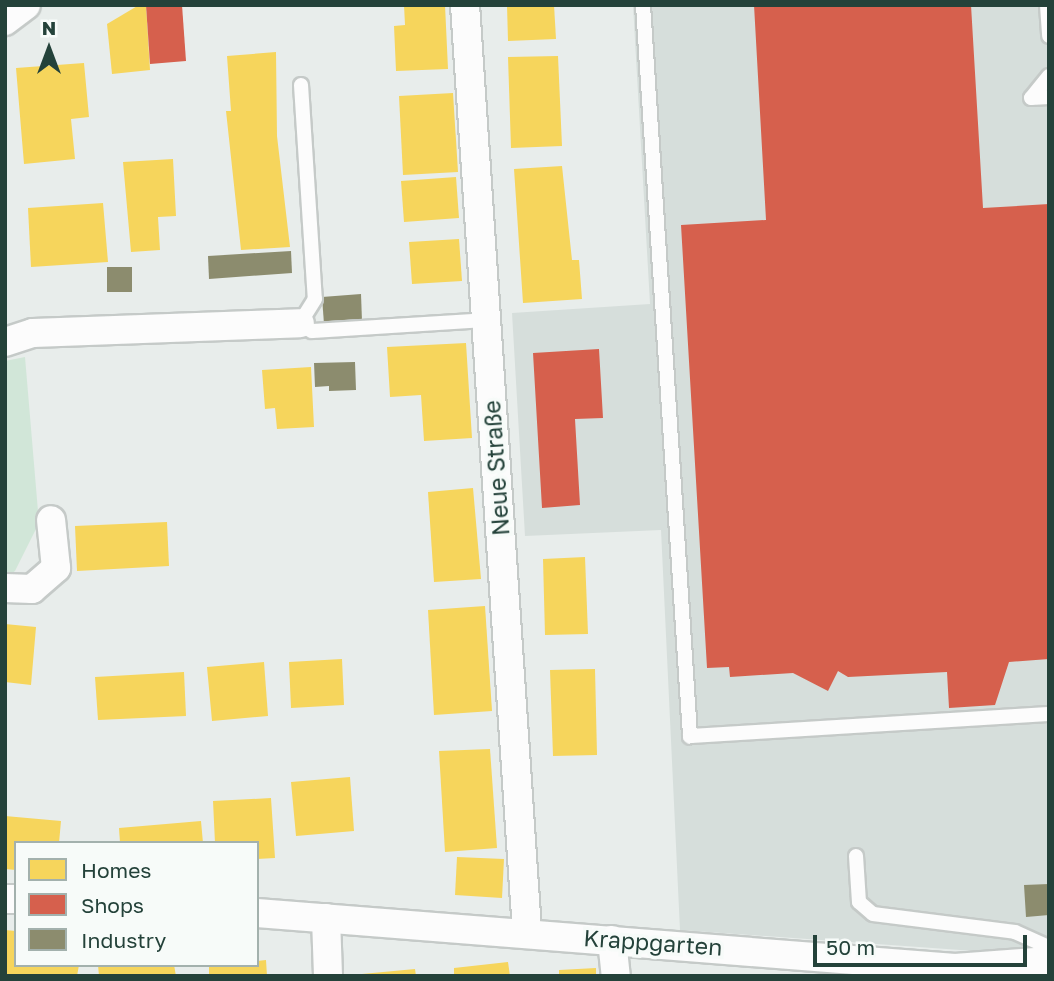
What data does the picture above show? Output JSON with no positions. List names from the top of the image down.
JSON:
{
  "streets": {
    "street": ["Neue Straße", "Krappgarten"]
  },
  "crossings": [
    ["Neue Straße", "Krappgarten"]
  ],
  "legend": ["Homes", "Shops", "Industry"],
  "scale_bar": "50 m",
  "north": "top"
}
